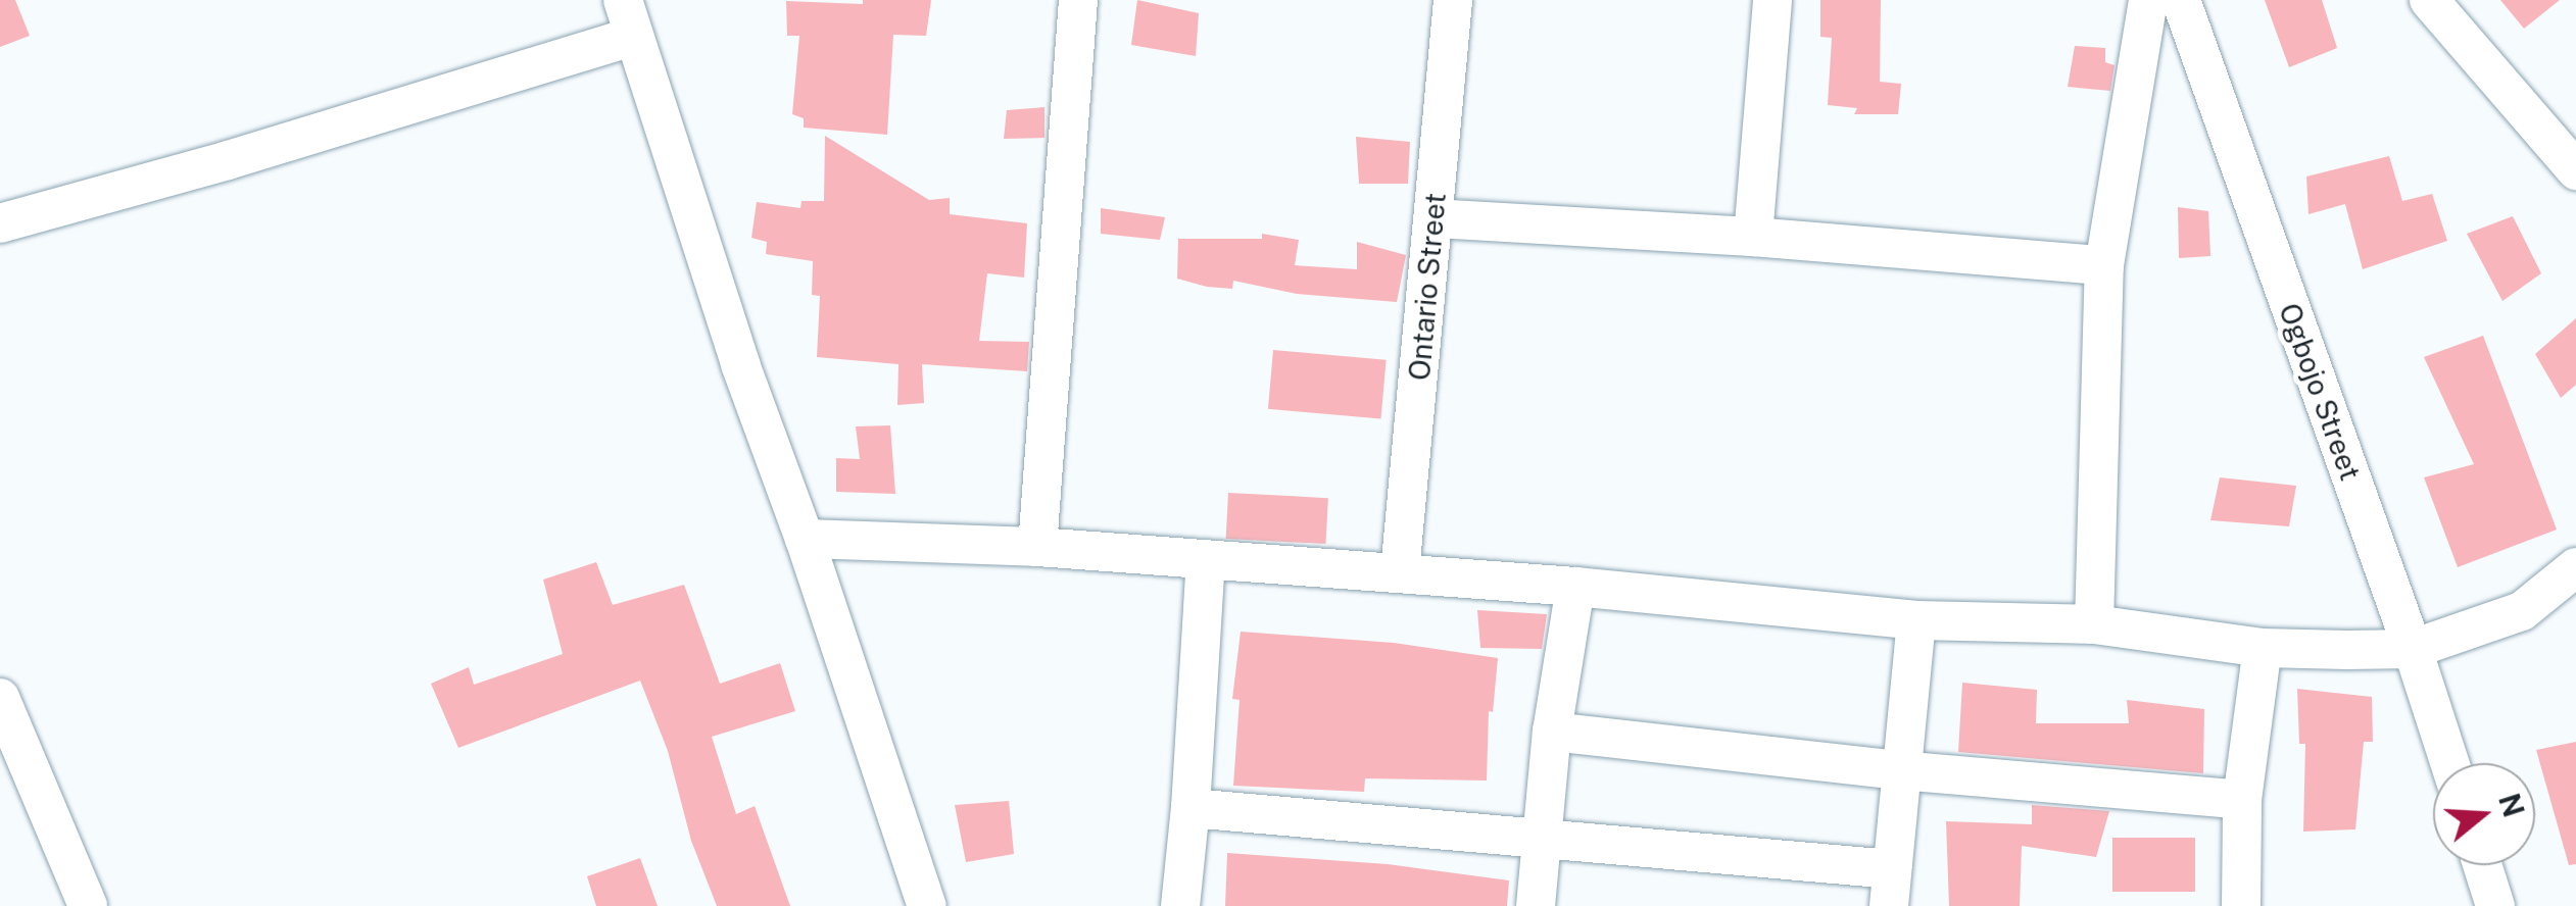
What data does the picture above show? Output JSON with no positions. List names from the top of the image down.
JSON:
{
  "streets": {
    "street": ["Ontario Street", "Ogbojo Street"]
  },
  "north": "right"
}
